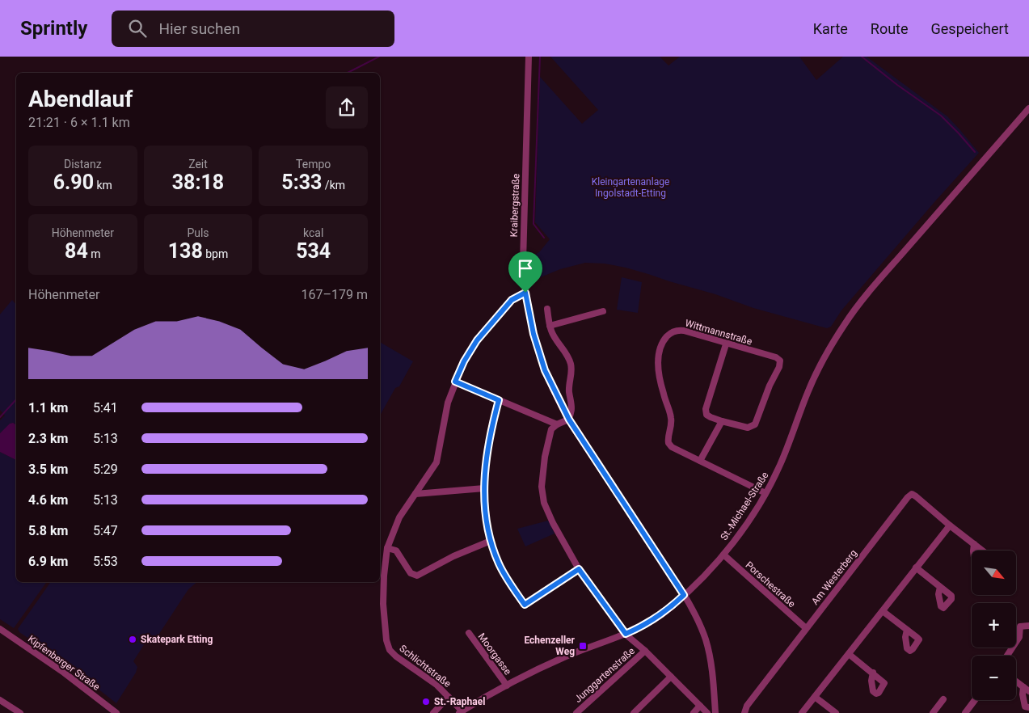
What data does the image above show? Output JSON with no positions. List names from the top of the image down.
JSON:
{
  "streets": {
    "street": [
      "Kraibergstraße",
      "Wittmannstraße",
      "St.-Michael-Straße",
      "Am Westerberg",
      "Porschestraße",
      "Moorgasse",
      "Kipfenberger Straße",
      "Schlichtstraße",
      "Junggartenstraße"
    ]
  },
  "crossings": [
    ["Kraibergstraße", "St.-Michael-Straße"],
    ["Kraibergstraße", "Schlichtstraße"],
    ["St.-Michael-Straße", "Porschestraße"],
    ["St.-Michael-Straße", "Moorgasse"],
    ["St.-Michael-Straße", "Schlichtstraße"],
    ["Am Westerberg", "Porschestraße"]
  ],
  "parks": ["Kleingartenanlage Ingolstadt-Etting"],
  "places": {
    "other": ["Skatepark Etting", "St.-Raphael"],
    "transit": ["Echenzeller Weg"]
  },
  "north": "bottom right",
  "page": {
    "header": "Sprintly",
    "search": "Hier suchen",
    "nav": ["Karte", "Route", "Gespeichert"],
    "heading": ["Abendlauf", "21:21 · 6 × 1.1 km"],
    "stats": [
      ["Distanz", "6.90 km"],
      ["Zeit", "38:18"],
      ["Tempo", "5:33 /km"],
      ["Höhenmeter", "84 m"],
      ["Puls", "138 bpm"],
      ["kcal", "534"]
    ],
    "chart": ["Höhenmeter", "167–179 m"],
    "list": [
      {
        "name": "1.1 km",
        "note": "5:41"
      },
      {
        "name": "2.3 km",
        "note": "5:13"
      },
      {
        "name": "3.5 km",
        "note": "5:29"
      },
      {
        "name": "4.6 km",
        "note": "5:13"
      },
      {
        "name": "5.8 km",
        "note": "5:47"
      },
      {
        "name": "6.9 km",
        "note": "5:53"
      }
    ],
    "map_buttons": ["+", "−"]
  }
}
